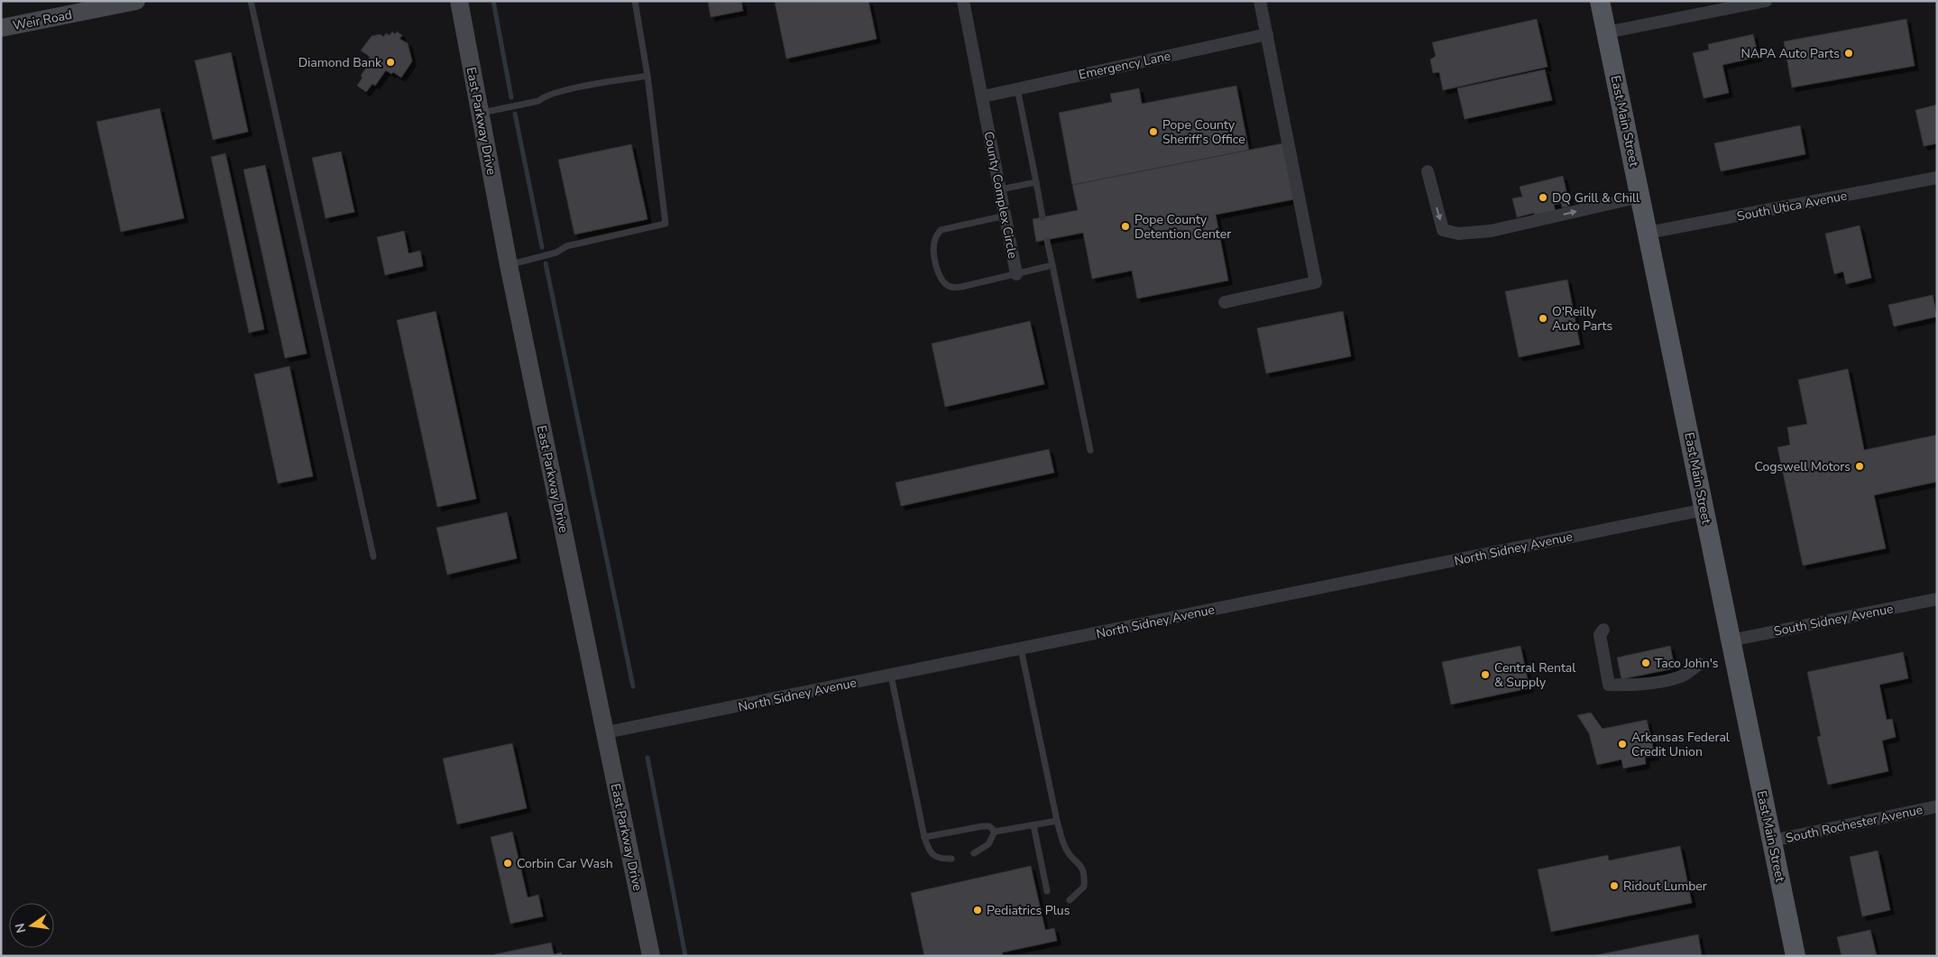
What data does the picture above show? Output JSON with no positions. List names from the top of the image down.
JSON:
{
  "streets": {
    "main road": ["Weir Road", "East Parkway Drive", "East Main Street"],
    "street": [
      "Emergency Lane",
      "County Complex Circle",
      "South Utica Avenue",
      "North Sidney Avenue",
      "South Sidney Avenue",
      "South Rochester Avenue"
    ]
  },
  "crossings": [
    ["Emergency Lane", "County Complex Circle"],
    ["East Parkway Drive", "North Sidney Avenue"],
    ["East Main Street", "South Utica Avenue"],
    ["East Main Street", "North Sidney Avenue"],
    ["East Main Street", "South Sidney Avenue"],
    ["East Main Street", "South Rochester Avenue"]
  ],
  "places": [
    "NAPA Auto Parts",
    "Diamond Bank",
    "Pope County Sheriff's Office",
    "DQ Grill & Chill",
    "Pope County Detention Center",
    "O'Reilly Auto Parts",
    "Cogswell Motors",
    "Taco John's",
    "Central Rental & Supply",
    "Arkansas Federal Credit Union",
    "Corbin Car Wash",
    "Ridout Lumber",
    "Pediatrics Plus"
  ],
  "north": "left"
}
